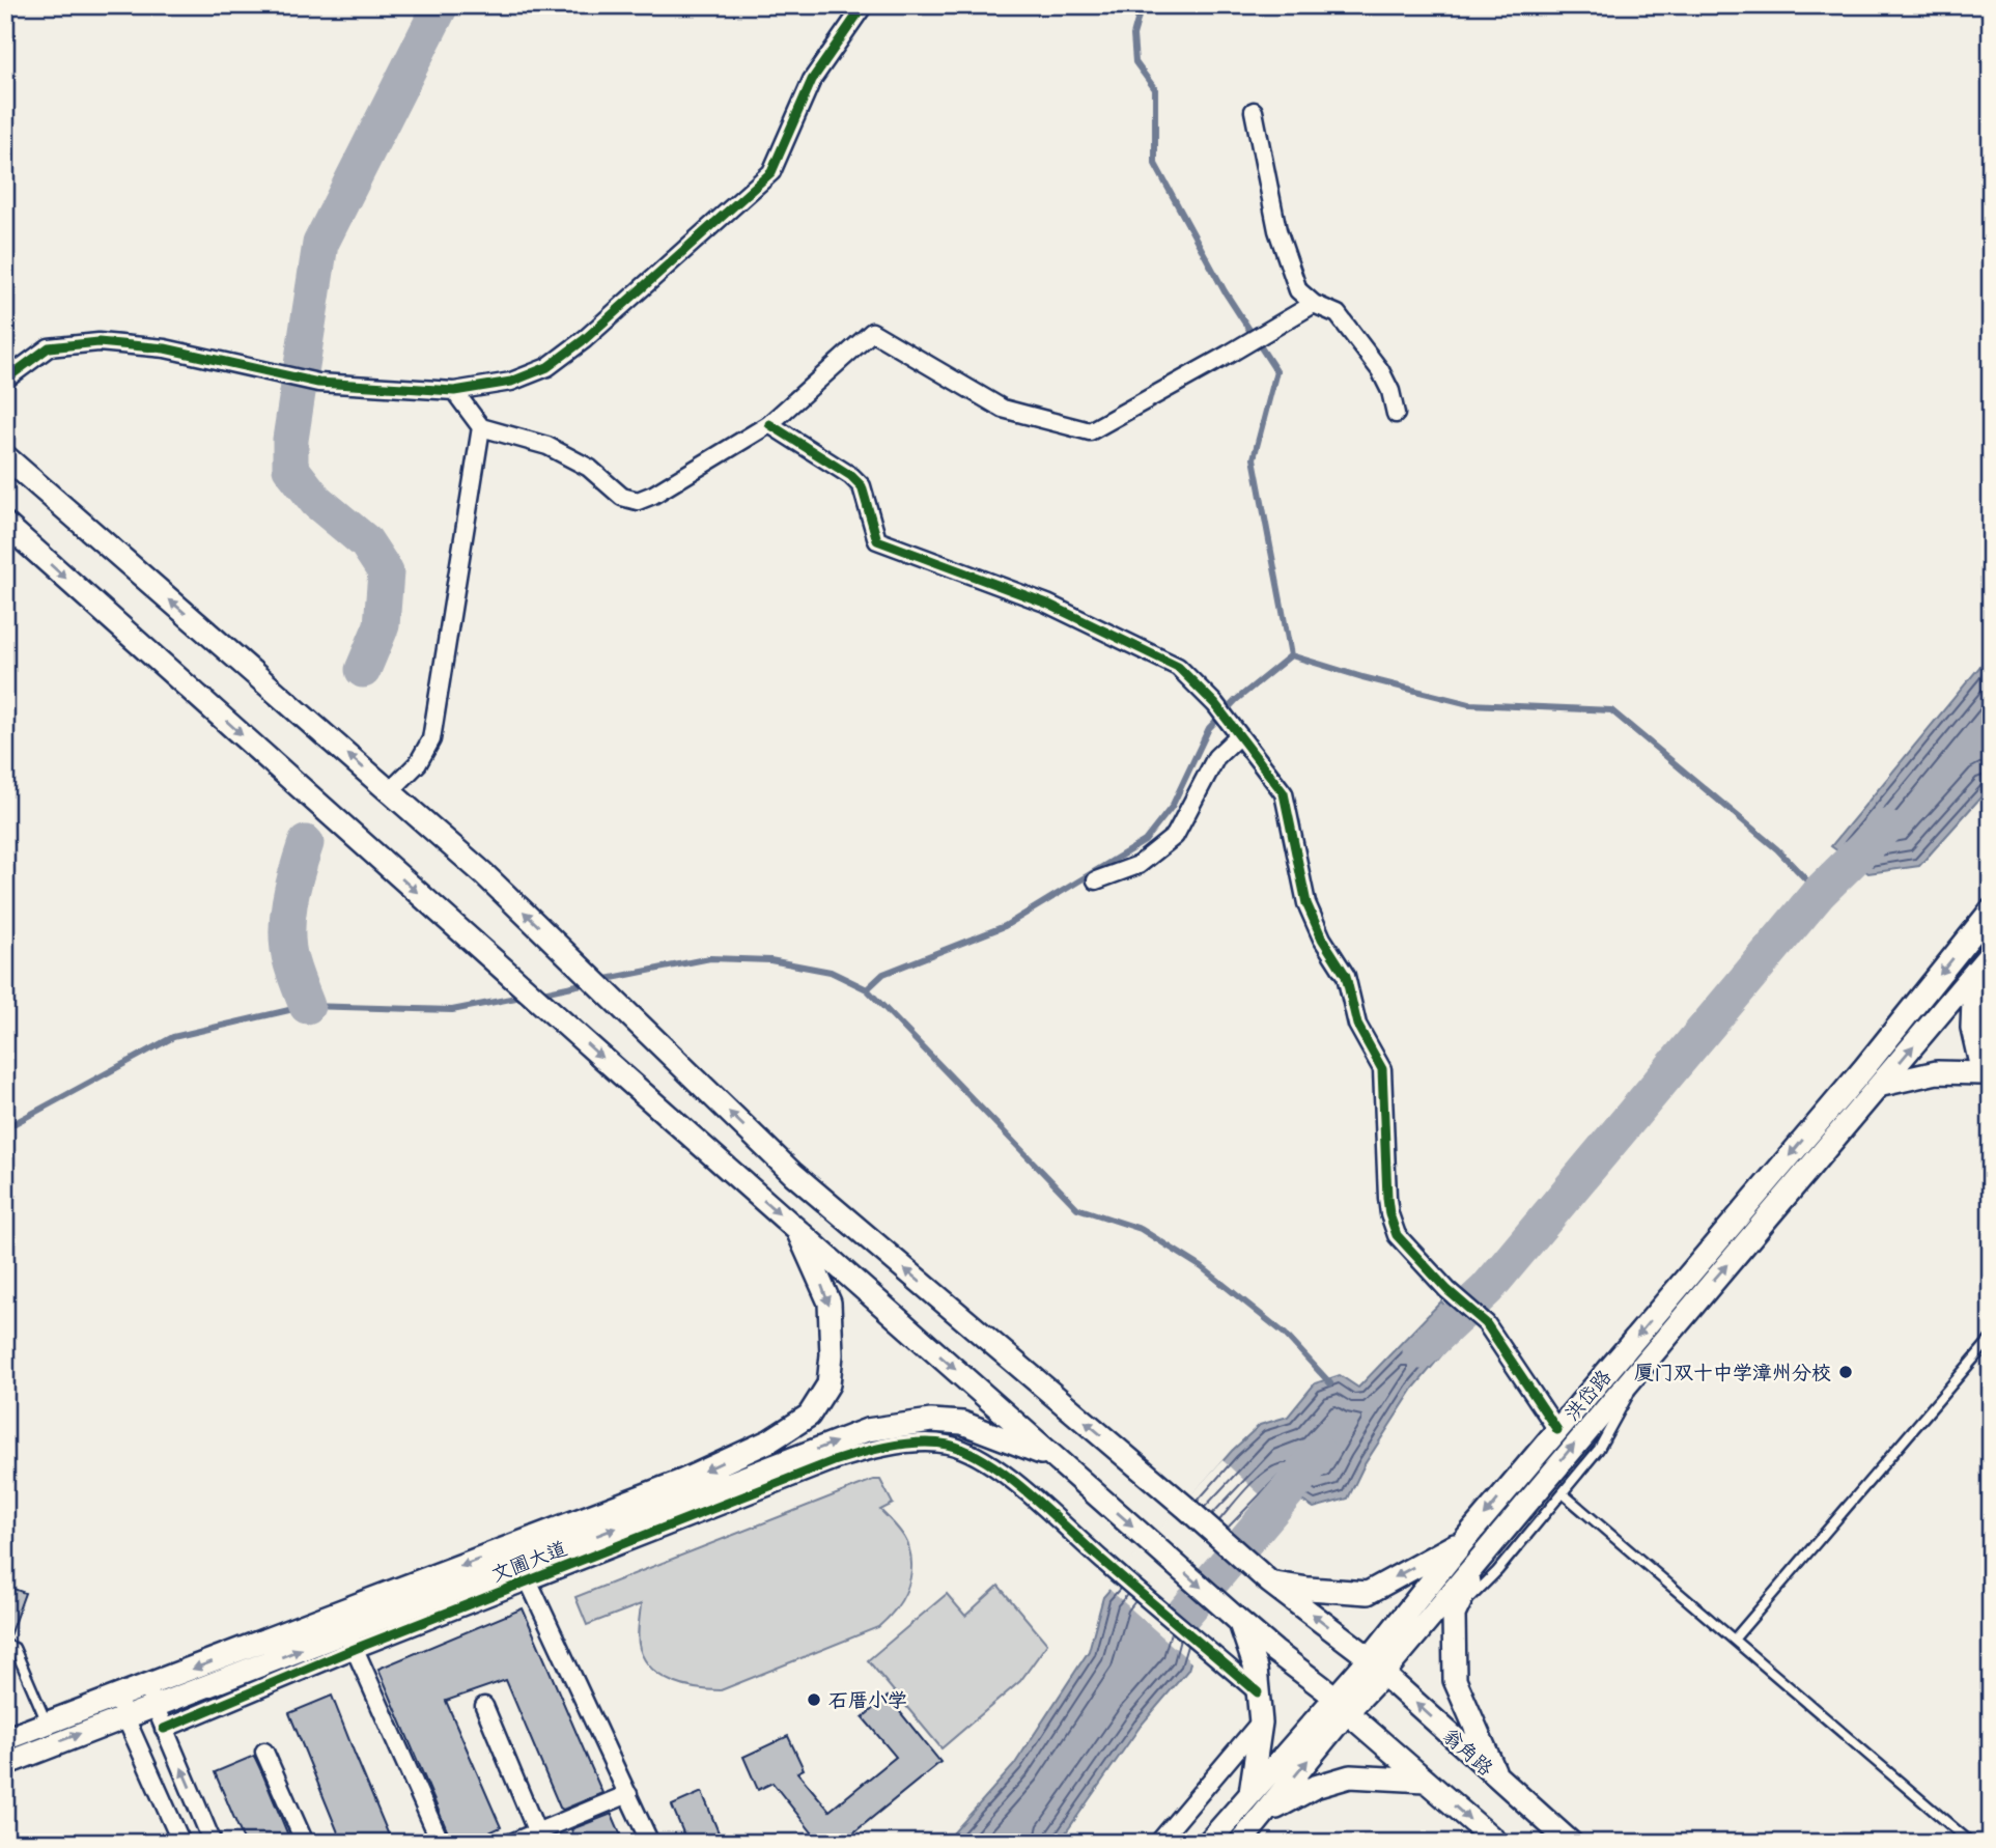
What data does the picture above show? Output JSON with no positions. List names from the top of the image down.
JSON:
{
  "streets": {
    "main road": ["洪岱路", "文圃大道", "翁角路"]
  },
  "crossings": [
    ["洪岱路", "翁角路"]
  ],
  "places": ["厦门双十中学漳州分校", "石厝小学"]
}
